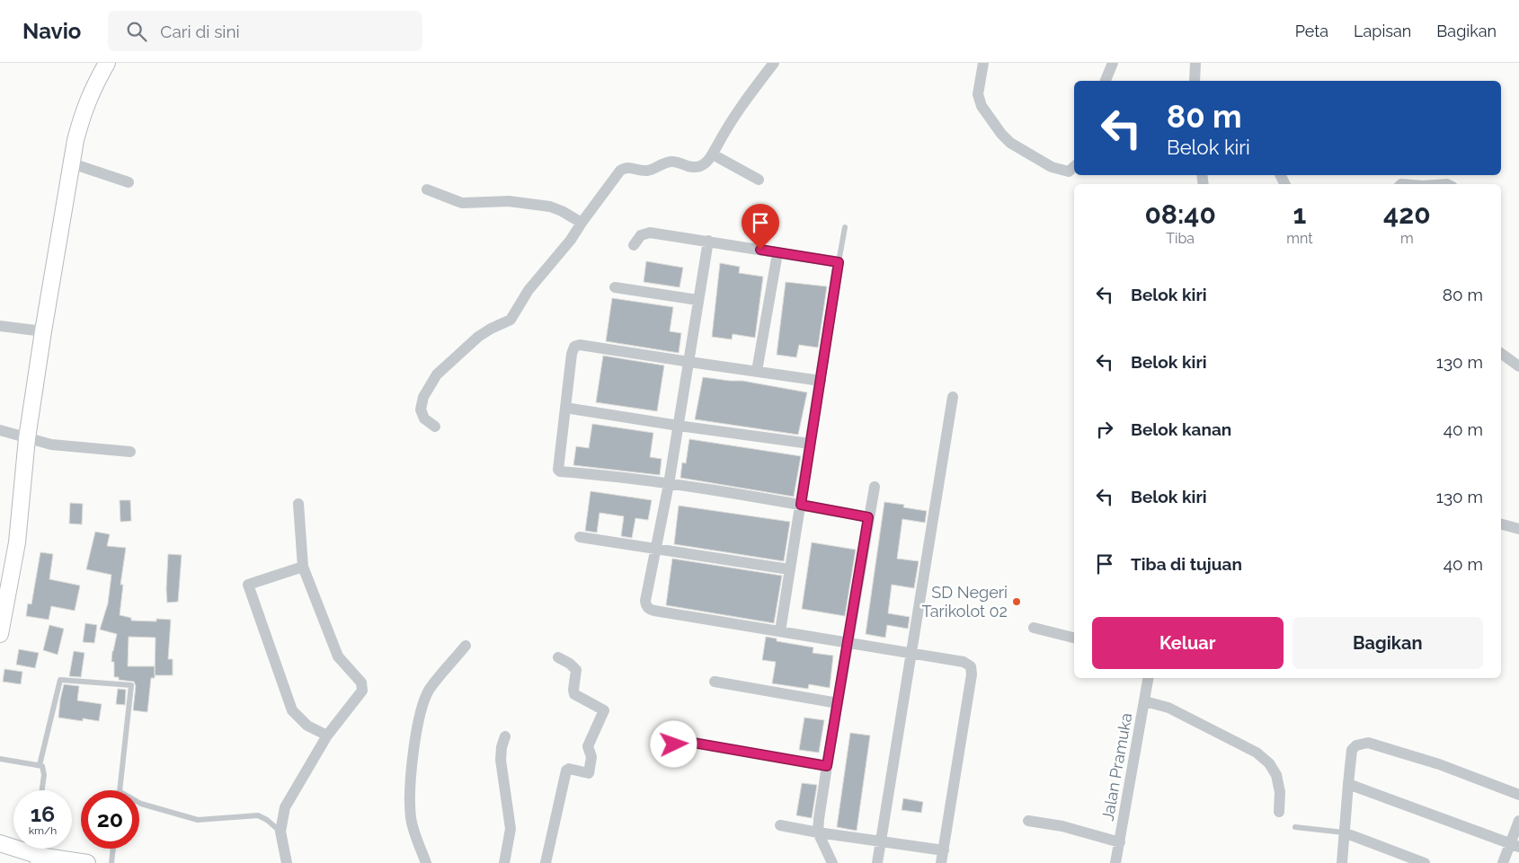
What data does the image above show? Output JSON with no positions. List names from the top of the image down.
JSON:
{
  "streets": {
    "street": ["Jalan Pramuka"]
  },
  "places": ["SD Negeri Tarikolot 02"],
  "page": {
    "header": "Navio",
    "search": "Cari di sini",
    "nav": ["Peta", "Lapisan", "Bagikan"],
    "turn": ["80 m", "Belok kiri"],
    "eta": [
      "08:40",
      "Tiba",
      "1",
      "mnt",
      "420",
      "m"
    ],
    "list": [
      {
        "name": "Belok kiri",
        "value": "80 m"
      },
      {
        "name": "Belok kiri",
        "value": "130 m"
      },
      {
        "name": "Belok kanan",
        "value": "40 m"
      },
      {
        "name": "Belok kiri",
        "value": "130 m"
      },
      {
        "name": "Tiba di tujuan",
        "value": "40 m"
      }
    ],
    "buttons": ["Keluar", "Bagikan"],
    "speed": "16 km/h",
    "limit": "20"
  }
}
